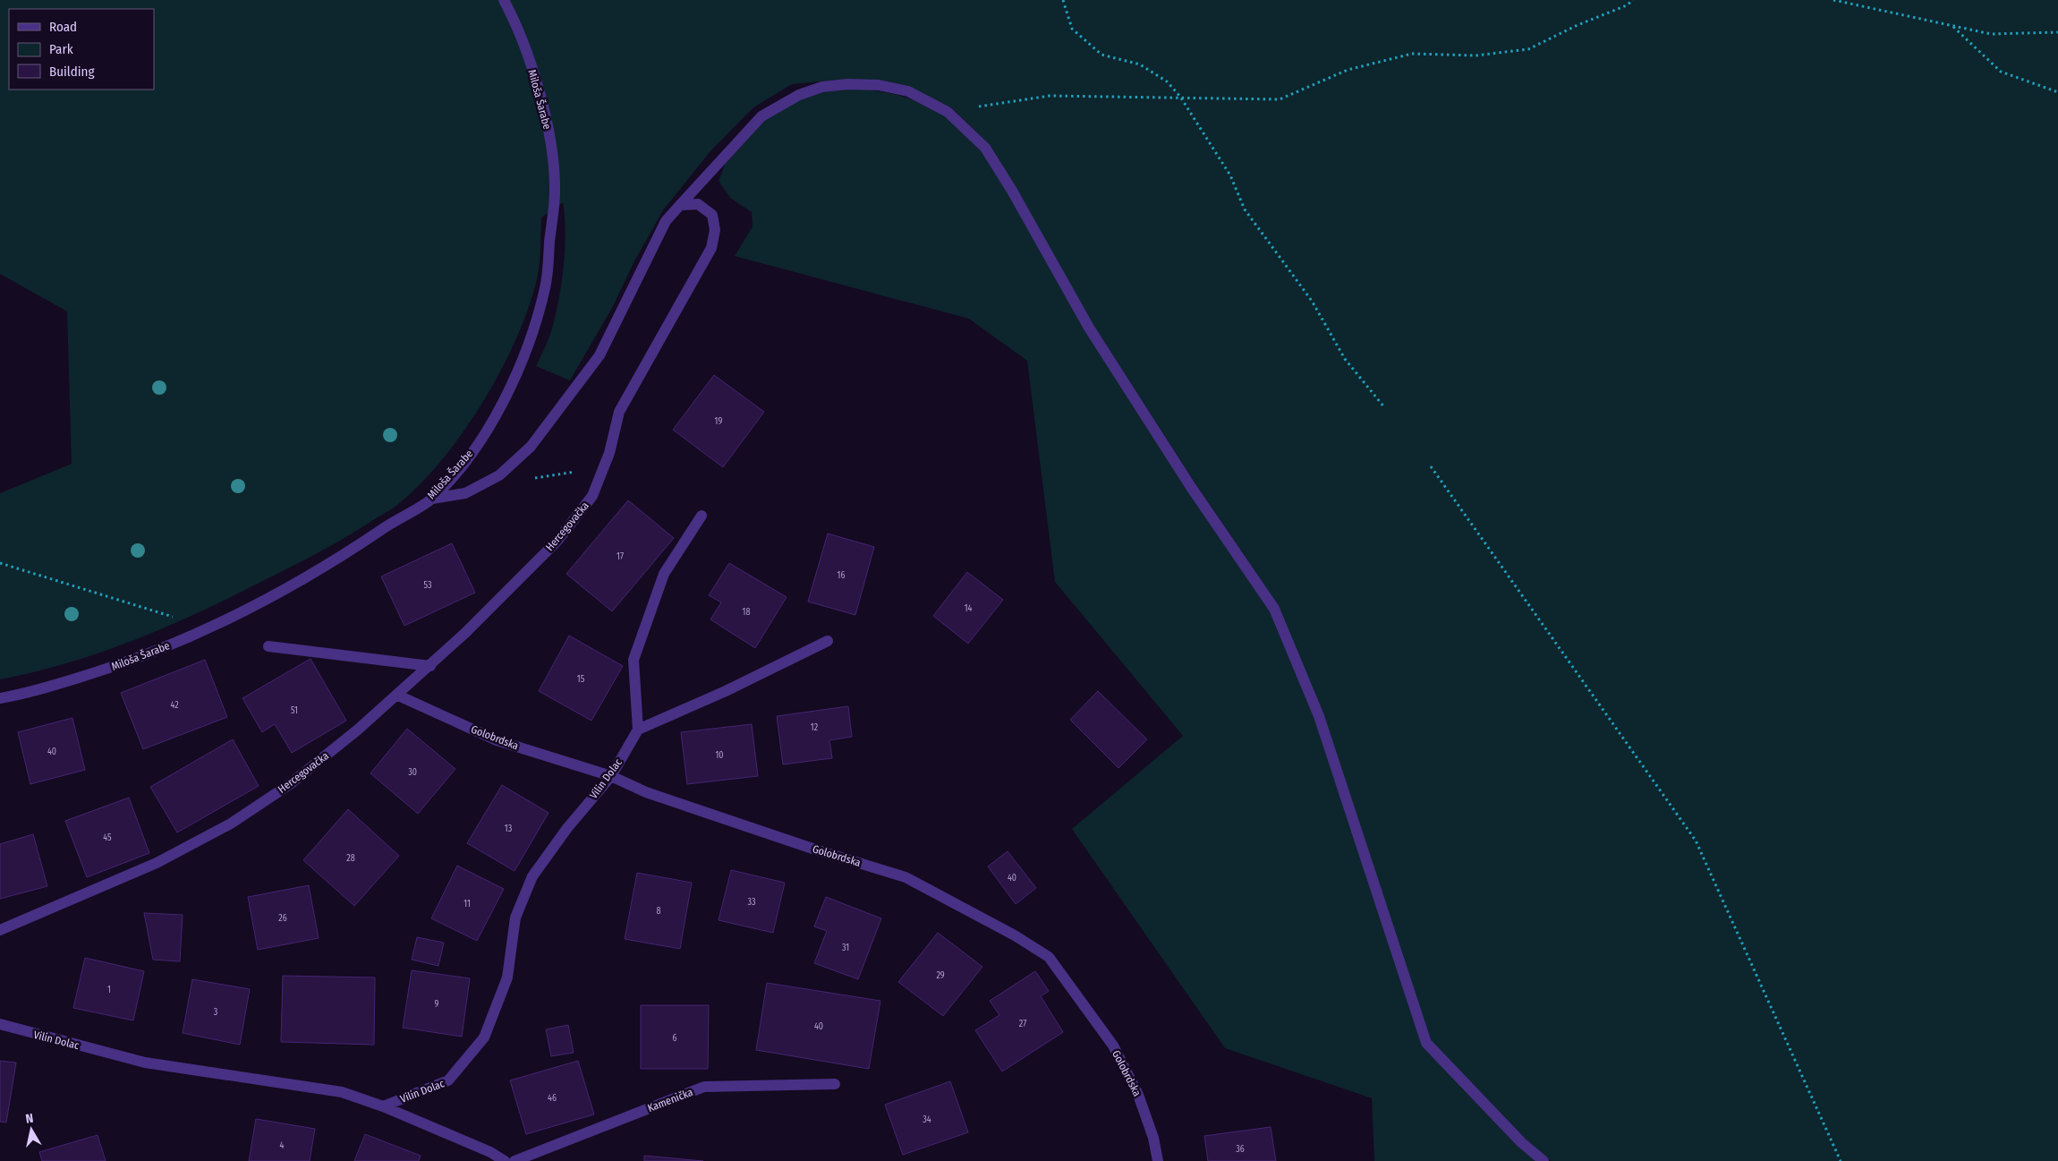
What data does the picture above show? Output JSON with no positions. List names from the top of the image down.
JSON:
{
  "streets": {
    "street": [
      "Miloša Šarabe",
      "Hercegovačka",
      "Golobrdska",
      "Vilin Dolac",
      "Kamenička"
    ]
  },
  "crossings": [
    ["Hercegovačka", "Golobrdska"],
    ["Golobrdska", "Vilin Dolac"]
  ],
  "house_numbers": [
    "19",
    "17",
    "16",
    "53",
    "14",
    "18",
    "15",
    "42",
    "51",
    "12",
    "40",
    "10",
    "30",
    "13",
    "45",
    "28",
    "40",
    "33",
    "11",
    "8",
    "26",
    "31",
    "29",
    "1",
    "9",
    "3",
    "27",
    "40",
    "6",
    "46",
    "34",
    "4",
    "36"
  ],
  "legend": ["Road", "Park", "Building"],
  "north": "top"
}
